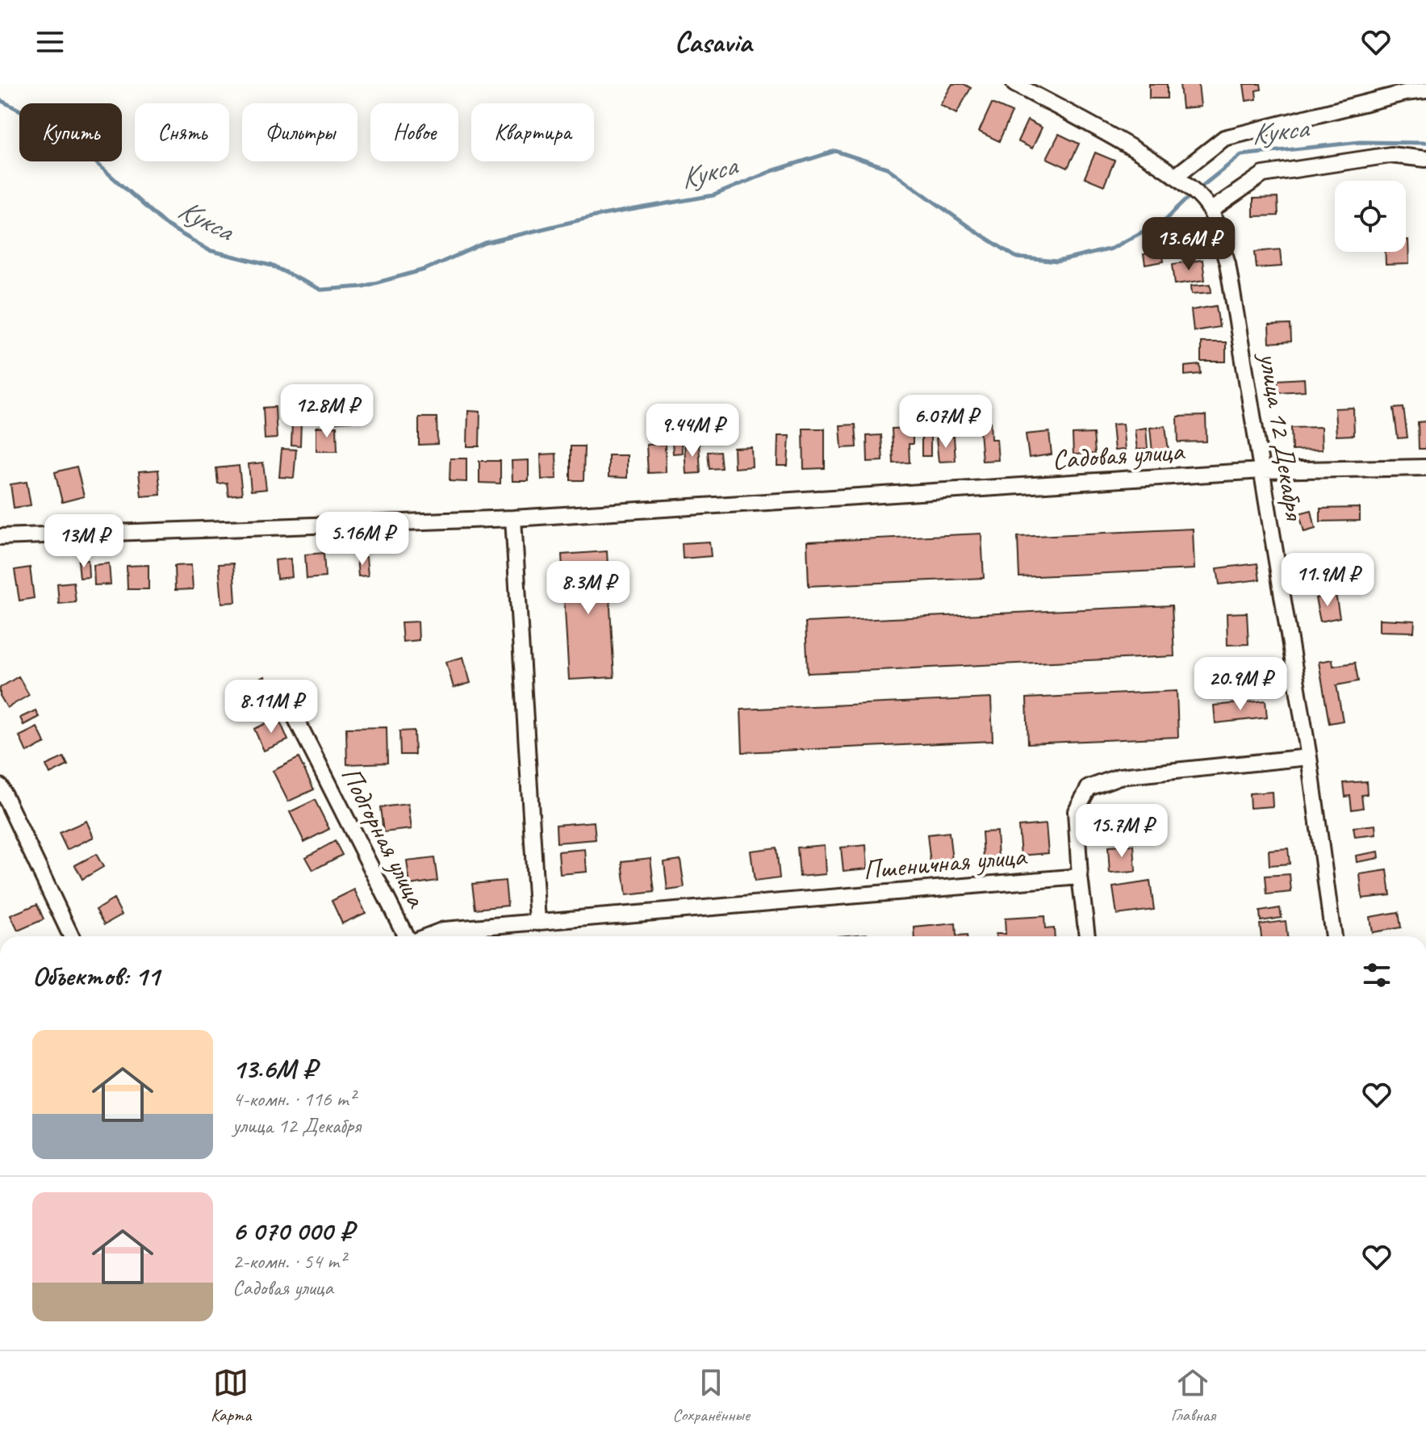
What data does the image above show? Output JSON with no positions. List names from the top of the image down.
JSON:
{
  "streets": {
    "street": [
      "улица 12 Декабря",
      "Садовая улица",
      "Подгорная улица",
      "Пшеничная улица"
    ]
  },
  "crossings": [
    ["улица 12 Декабря", "Садовая улица"]
  ],
  "water": ["Кукса"],
  "page": {
    "header": "Casavia",
    "chip": [
      "Купить",
      "Снять",
      "Фильтры",
      "Новое",
      "Квартира"
    ],
    "price": [
      "13.6M ₽",
      "12.8M ₽",
      "6.07M ₽",
      "9.44M ₽",
      "5.16M ₽",
      "13M ₽",
      "11.9M ₽",
      "8.3M ₽",
      "20.9M ₽",
      "8.11M ₽",
      "15.7M ₽"
    ],
    "heading": "Объектов: 11",
    "list": [
      {
        "name": "13.6M ₽",
        "note": "4-комн. · 116 m² · улица 12 Декабря"
      },
      {
        "name": "6 070 000 ₽",
        "note": "2-комн. · 54 m² · Садовая улица"
      }
    ],
    "tabs": ["Карта", "Сохранённые", "Главная"]
  }
}
